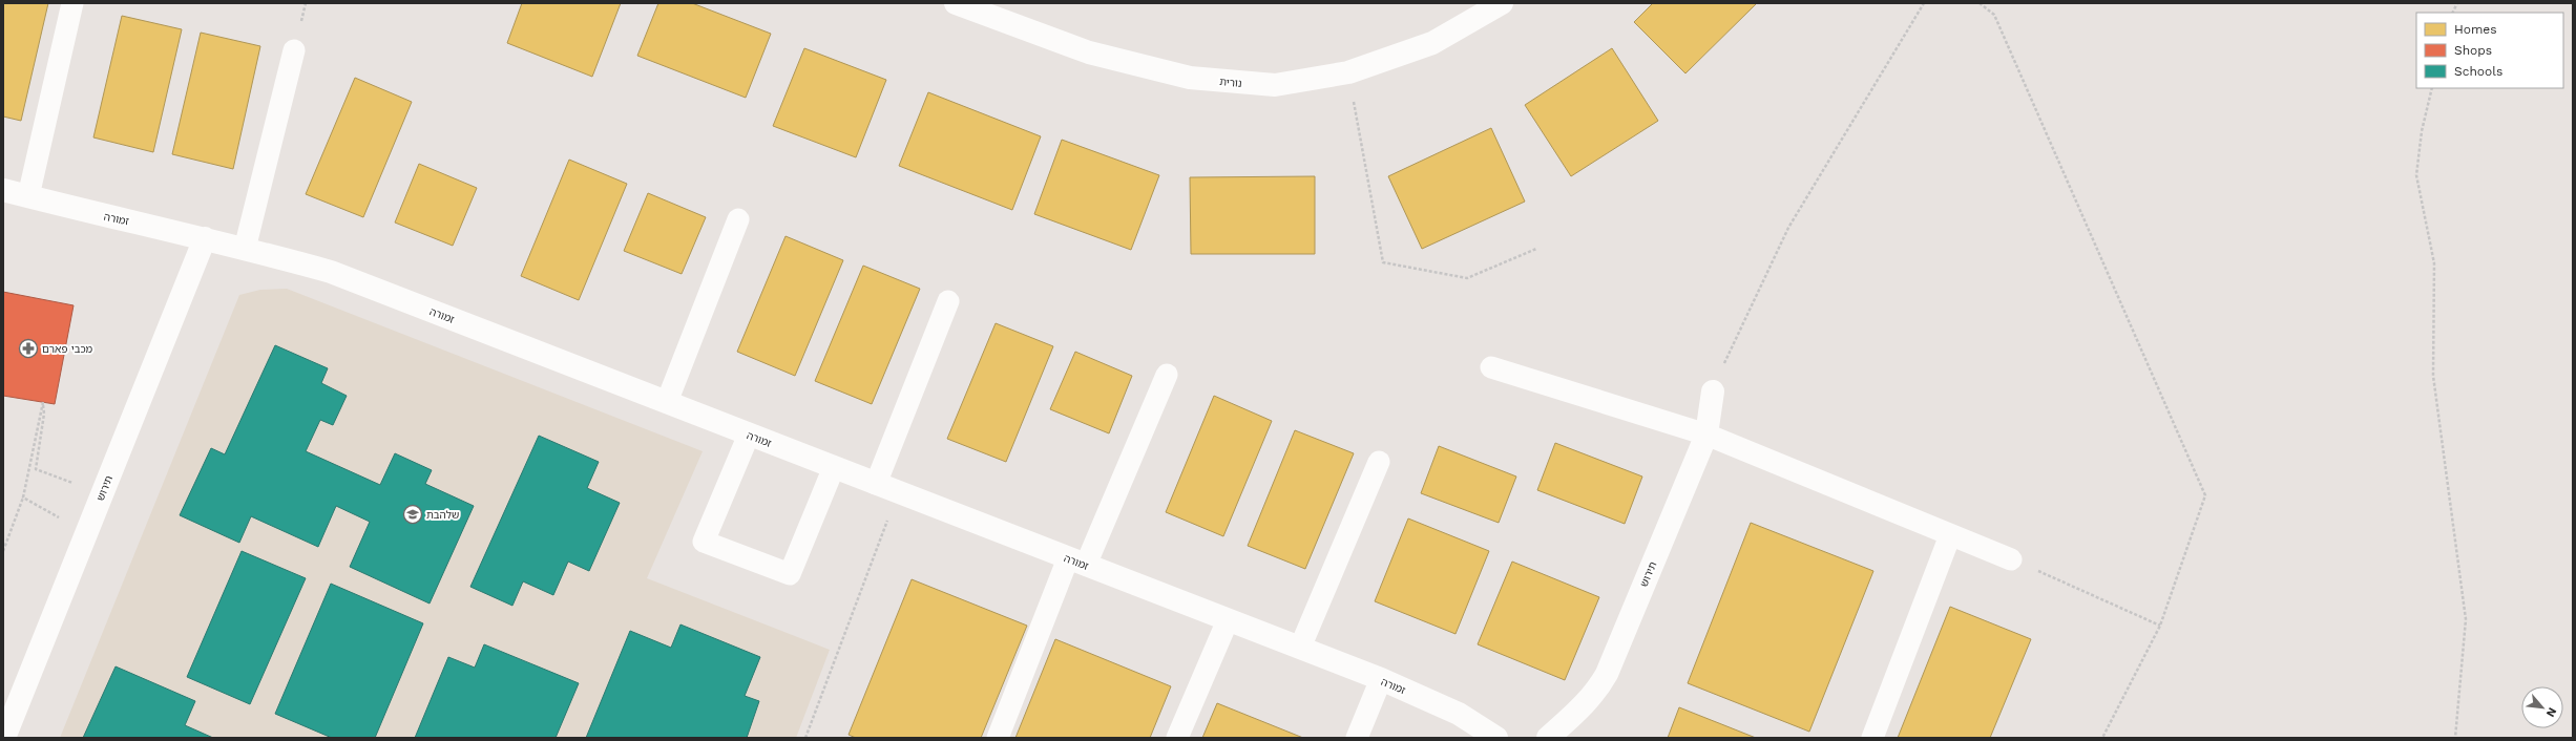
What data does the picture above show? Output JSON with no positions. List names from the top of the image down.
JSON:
{
  "streets": {
    "street": ["נורית", "זמורה", "תירוש"]
  },
  "crossings": [
    ["זמורה", "תירוש"]
  ],
  "places": {
    "pharmacy": ["מכבי פארם"],
    "school or university": ["שלהבת"]
  },
  "legend": ["Homes", "Shops", "Schools"],
  "north": "bottom right"
}
